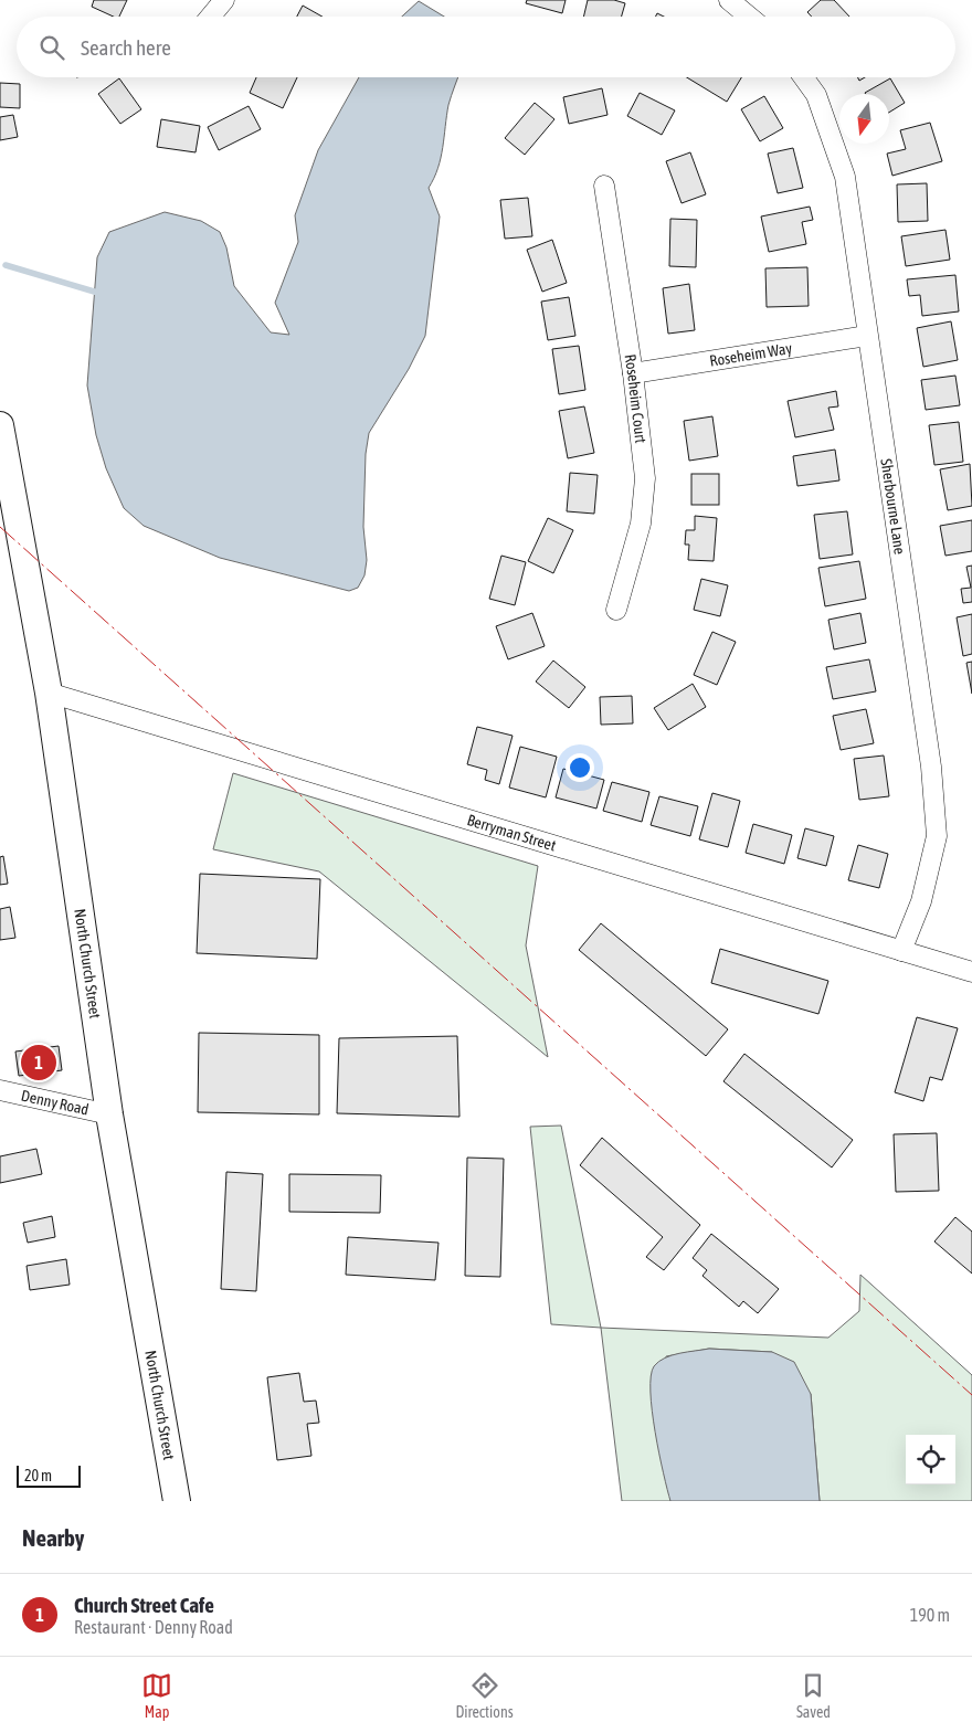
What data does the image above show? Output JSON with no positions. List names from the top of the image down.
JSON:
{
  "streets": {
    "main road": ["North Church Street"],
    "street": [
      "Roseheim Way",
      "Roseheim Court",
      "Sherbourne Lane",
      "Berryman Street",
      "Denny Road"
    ]
  },
  "crossings": [
    ["Roseheim Way", "Roseheim Court"],
    ["Roseheim Way", "Sherbourne Lane"],
    ["Sherbourne Lane", "Berryman Street"],
    ["Berryman Street", "North Church Street"],
    ["North Church Street", "Denny Road"]
  ],
  "scale_bar": "20 m",
  "north": "bottom",
  "page": {
    "search": "Search here",
    "pins": "1",
    "scale": "20 m",
    "heading": "Nearby",
    "list": [
      {
        "mark": "1",
        "name": "Church Street Cafe",
        "note": "Restaurant · Denny Road",
        "value": "190 m"
      }
    ],
    "nav": ["Map", "Directions", "Saved"]
  }
}
